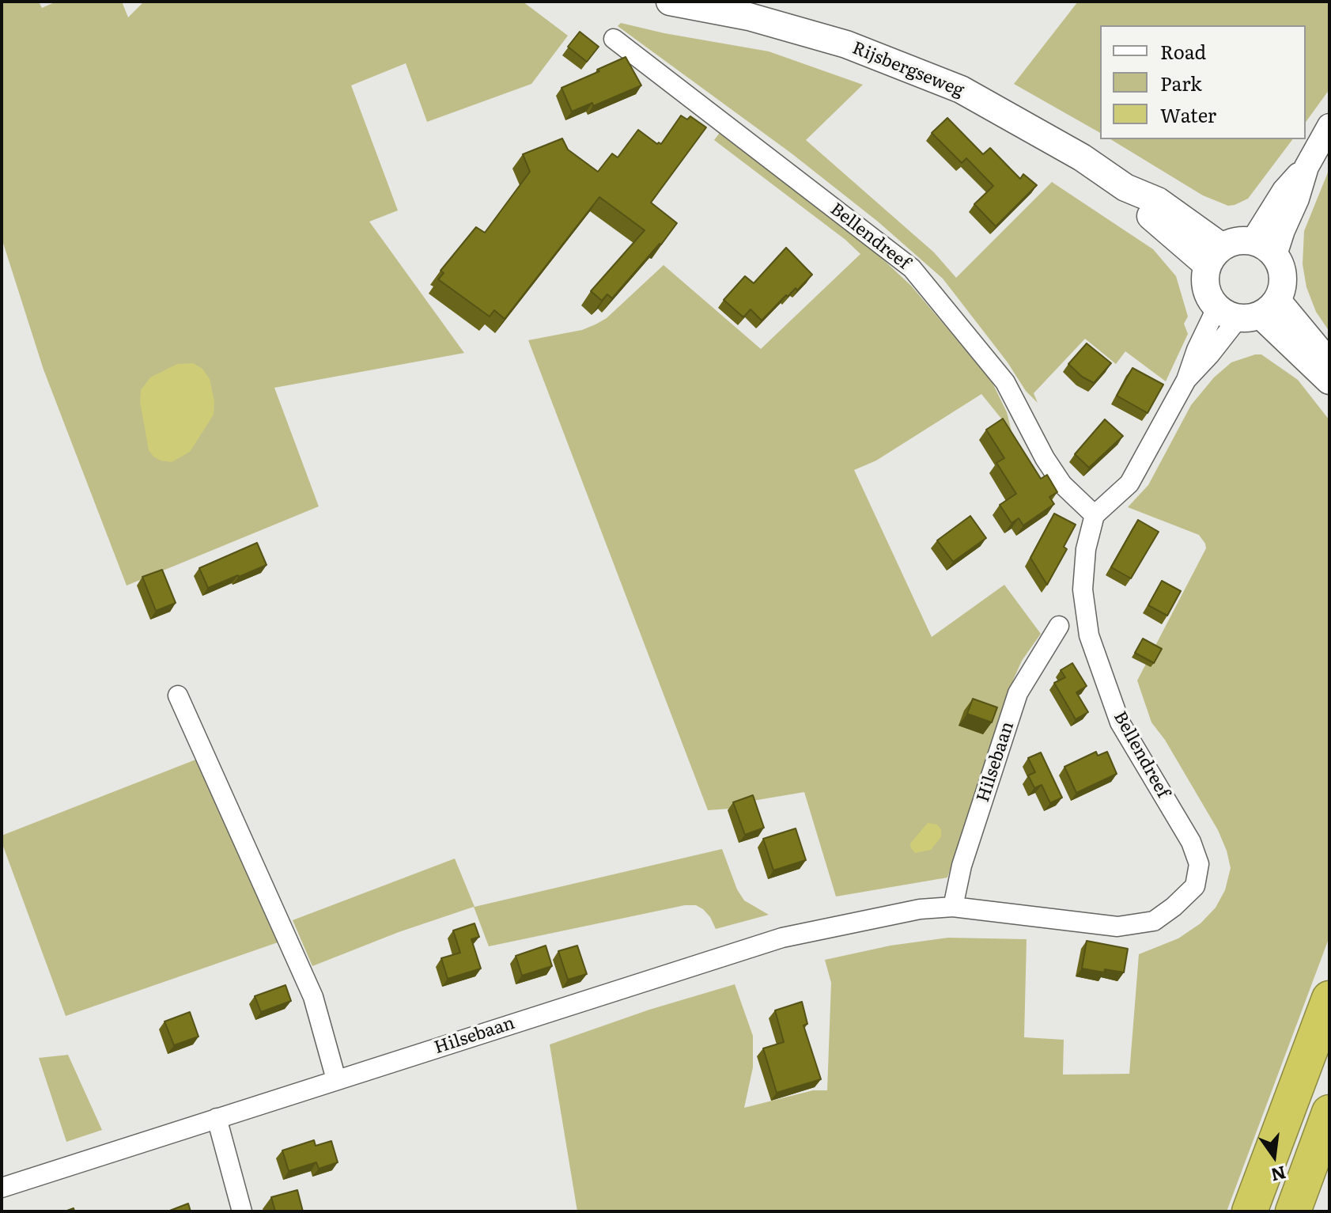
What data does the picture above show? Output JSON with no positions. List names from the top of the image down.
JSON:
{
  "streets": {
    "main road": ["Rijsbergseweg"],
    "street": ["Bellendreef", "Hilsebaan"]
  },
  "crossings": [
    ["Bellendreef", "Hilsebaan"]
  ],
  "legend": ["Road", "Park", "Water"],
  "north": "bottom"
}
